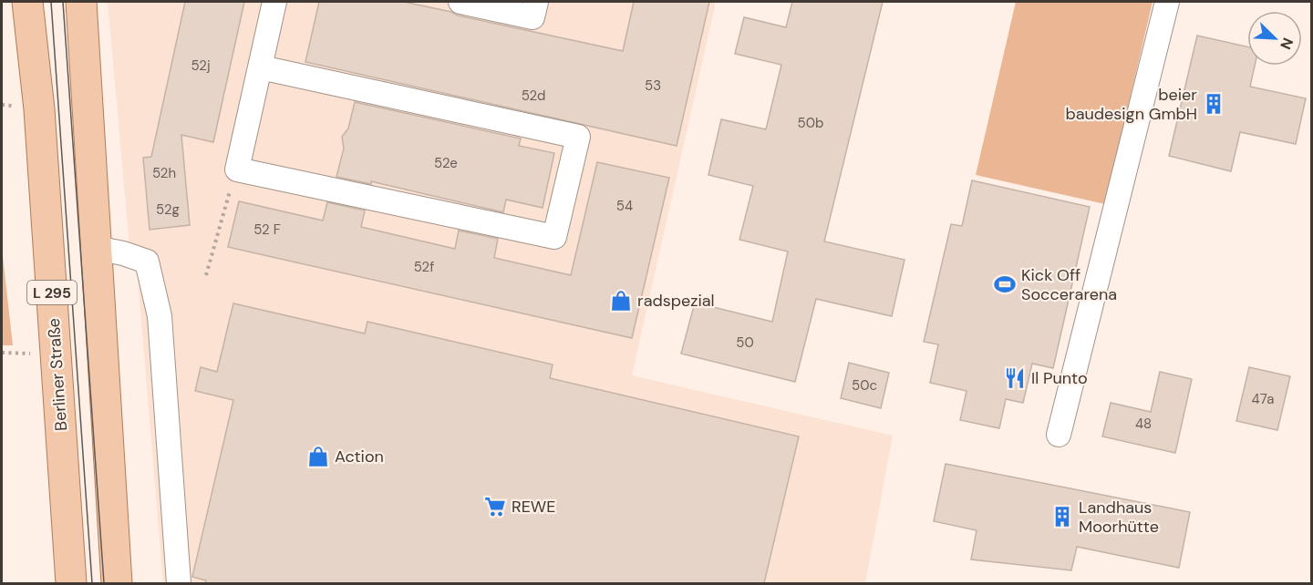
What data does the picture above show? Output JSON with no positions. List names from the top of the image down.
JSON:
{
  "streets": {
    "main road": ["L 295", "Berliner Straße"]
  },
  "places": {
    "building": ["beier baudesign GmbH", "Landhaus Moorhütte"],
    "sports": ["Kick Off Soccerarena"],
    "shop": ["radspezial", "Action"],
    "restaurant": ["Il Punto"],
    "supermarket": ["REWE"]
  },
  "house_numbers": [
    "52j",
    "53",
    "52d",
    "50b",
    "52e",
    "52h",
    "54",
    "52g",
    "52 F",
    "52f",
    "50",
    "50c",
    "47a",
    "48"
  ],
  "north": "bottom right"
}
